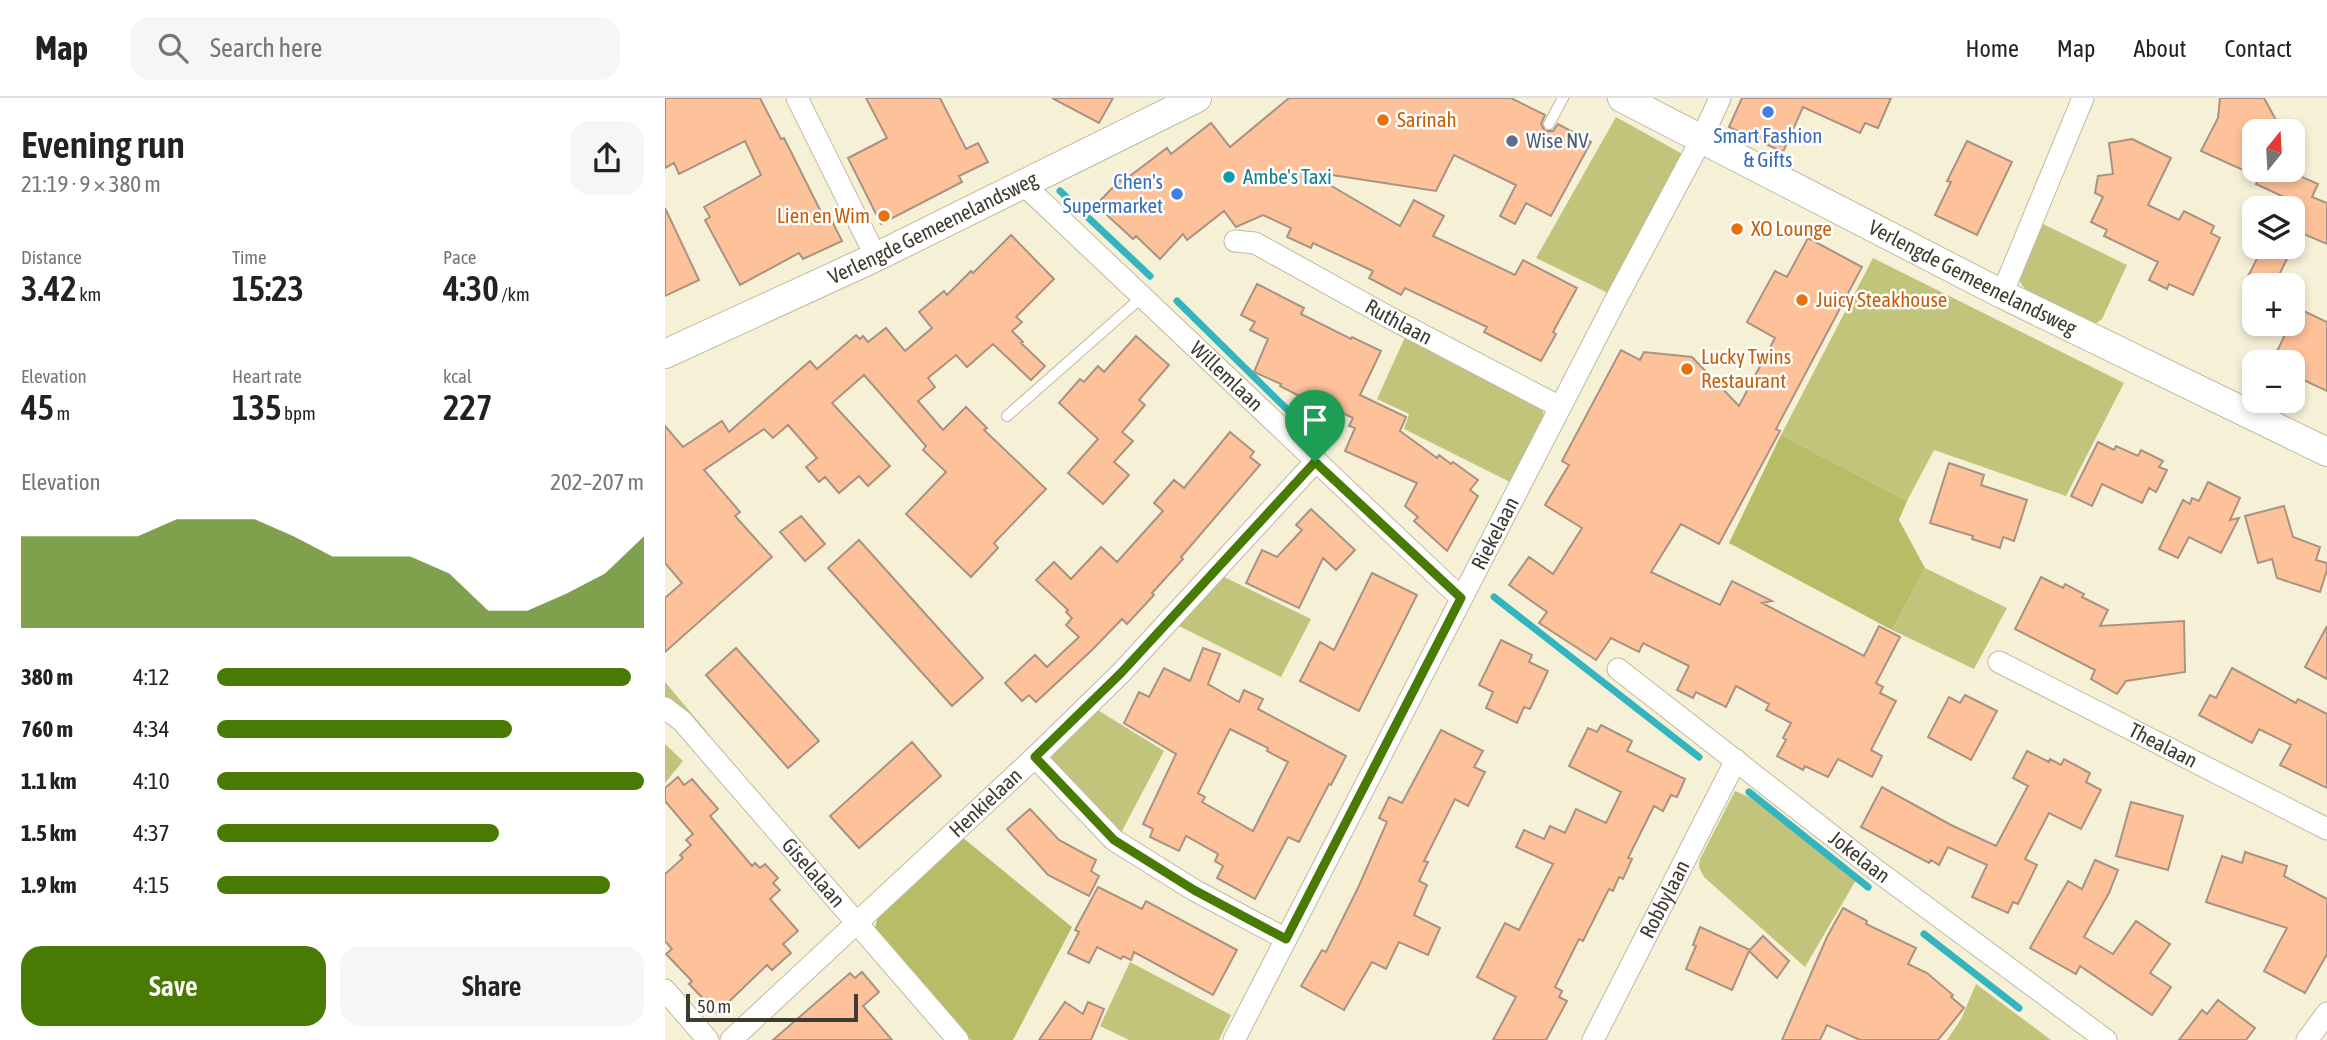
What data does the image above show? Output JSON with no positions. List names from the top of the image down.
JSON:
{
  "streets": {
    "street": [
      "Verlengde Gemeenelandsweg",
      "Ruthlaan",
      "Willemlaan",
      "Riekelaan",
      "Thealaan",
      "Henkielaan",
      "Jokelaan",
      "Giselalaan",
      "Robbylaan"
    ]
  },
  "crossings": [
    ["Verlengde Gemeenelandsweg", "Willemlaan"],
    ["Verlengde Gemeenelandsweg", "Riekelaan"],
    ["Ruthlaan", "Riekelaan"],
    ["Willemlaan", "Riekelaan"],
    ["Willemlaan", "Henkielaan"],
    ["Henkielaan", "Giselalaan"],
    ["Jokelaan", "Robbylaan"]
  ],
  "places": [
    "Smart Fashion & Gifts",
    "Sarinah",
    "Wise NV",
    "Ambe's Taxi",
    "Chen's Supermarket",
    "Lien en Wim",
    "XO Lounge",
    "Juicy Steakhouse",
    "Lucky Twins Restaurant"
  ],
  "scale_bar": "50 m",
  "north": "top",
  "page": {
    "header": "Map",
    "search": "Search here",
    "nav": [
      "Home",
      "Map",
      "About",
      "Contact"
    ],
    "heading": ["Evening run", "21:19 · 9 × 380 m"],
    "map_buttons": ["+", "−"],
    "stats": [
      ["Distance", "3.42 km"],
      ["Time", "15:23"],
      ["Pace", "4:30 /km"],
      ["Elevation", "45 m"],
      ["Heart rate", "135 bpm"],
      ["kcal", "227"]
    ],
    "chart": ["Elevation", "202–207 m"],
    "list": [
      {
        "name": "380 m",
        "note": "4:12"
      },
      {
        "name": "760 m",
        "note": "4:34"
      },
      {
        "name": "1.1 km",
        "note": "4:10"
      },
      {
        "name": "1.5 km",
        "note": "4:37"
      },
      {
        "name": "1.9 km",
        "note": "4:15"
      }
    ],
    "buttons": ["Save", "Share"],
    "scale": "50 m"
  }
}
